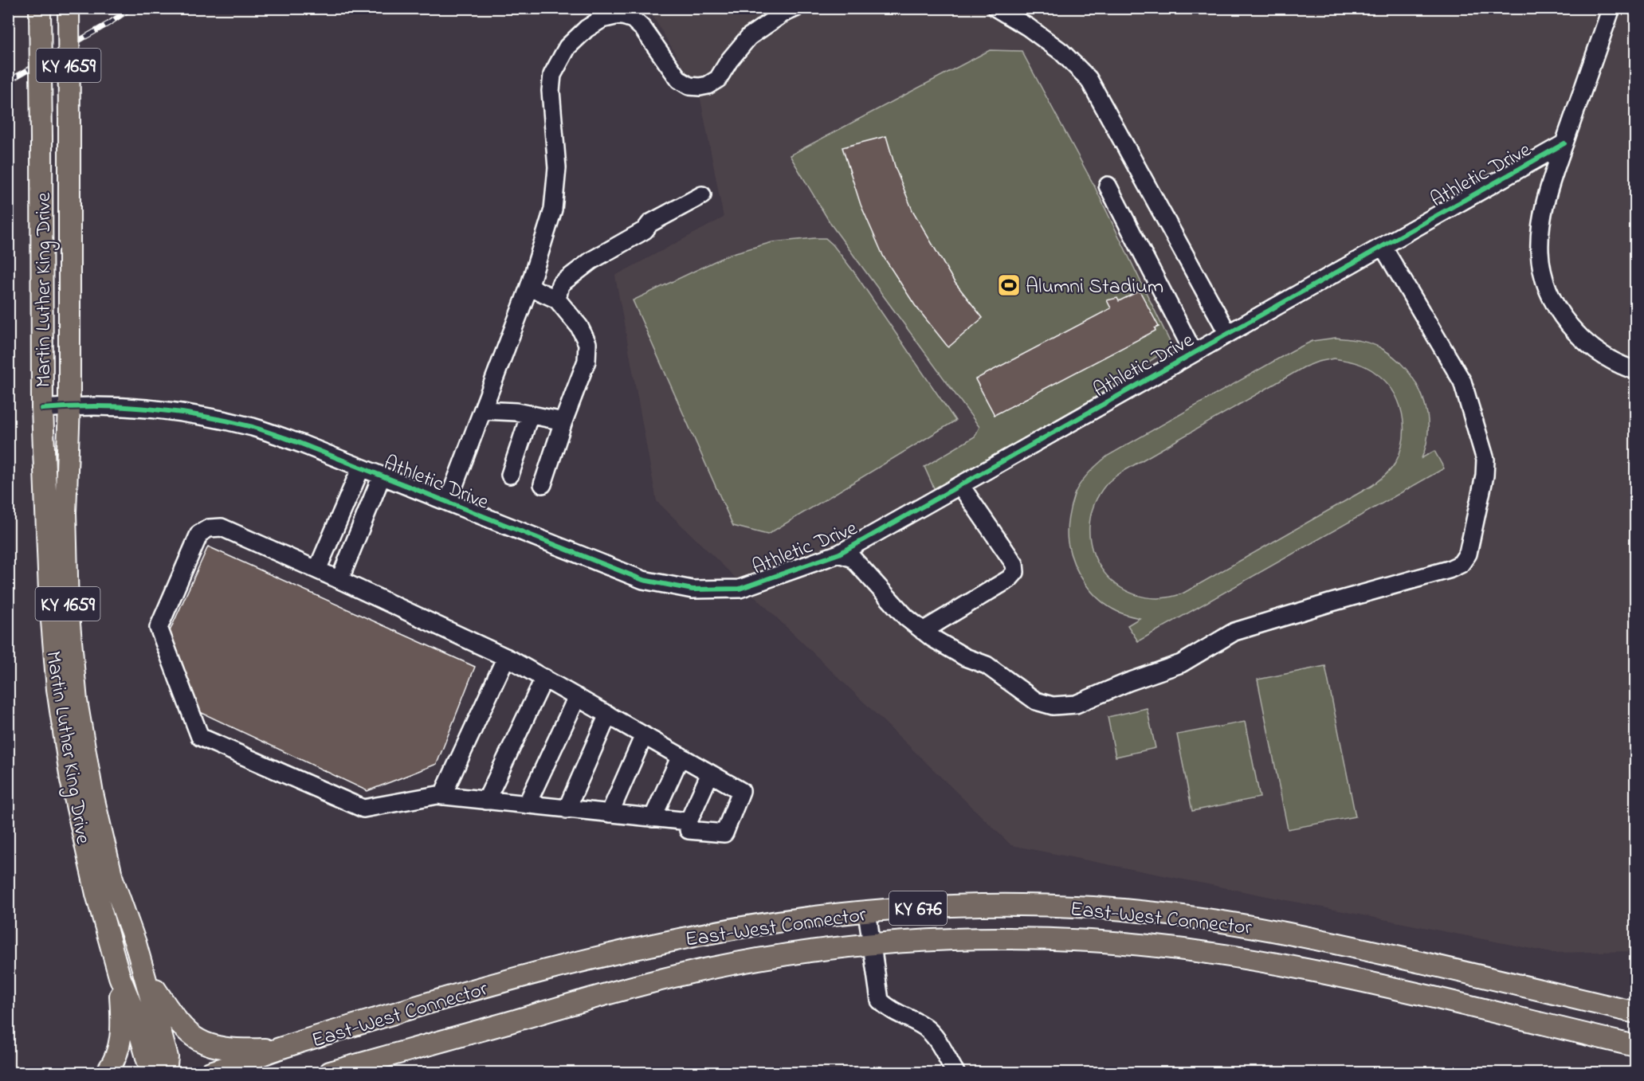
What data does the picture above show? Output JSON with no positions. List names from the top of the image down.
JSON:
{
  "streets": {
    "main road": [
      "KY 1659",
      "Martin Luther King Drive",
      "KY 676",
      "East-West Connector"
    ],
    "street": ["Athletic Drive"]
  },
  "crossings": [
    ["Athletic Drive", "Martin Luther King Drive"]
  ],
  "places": {
    "sports": ["Alumni Stadium"]
  }
}
